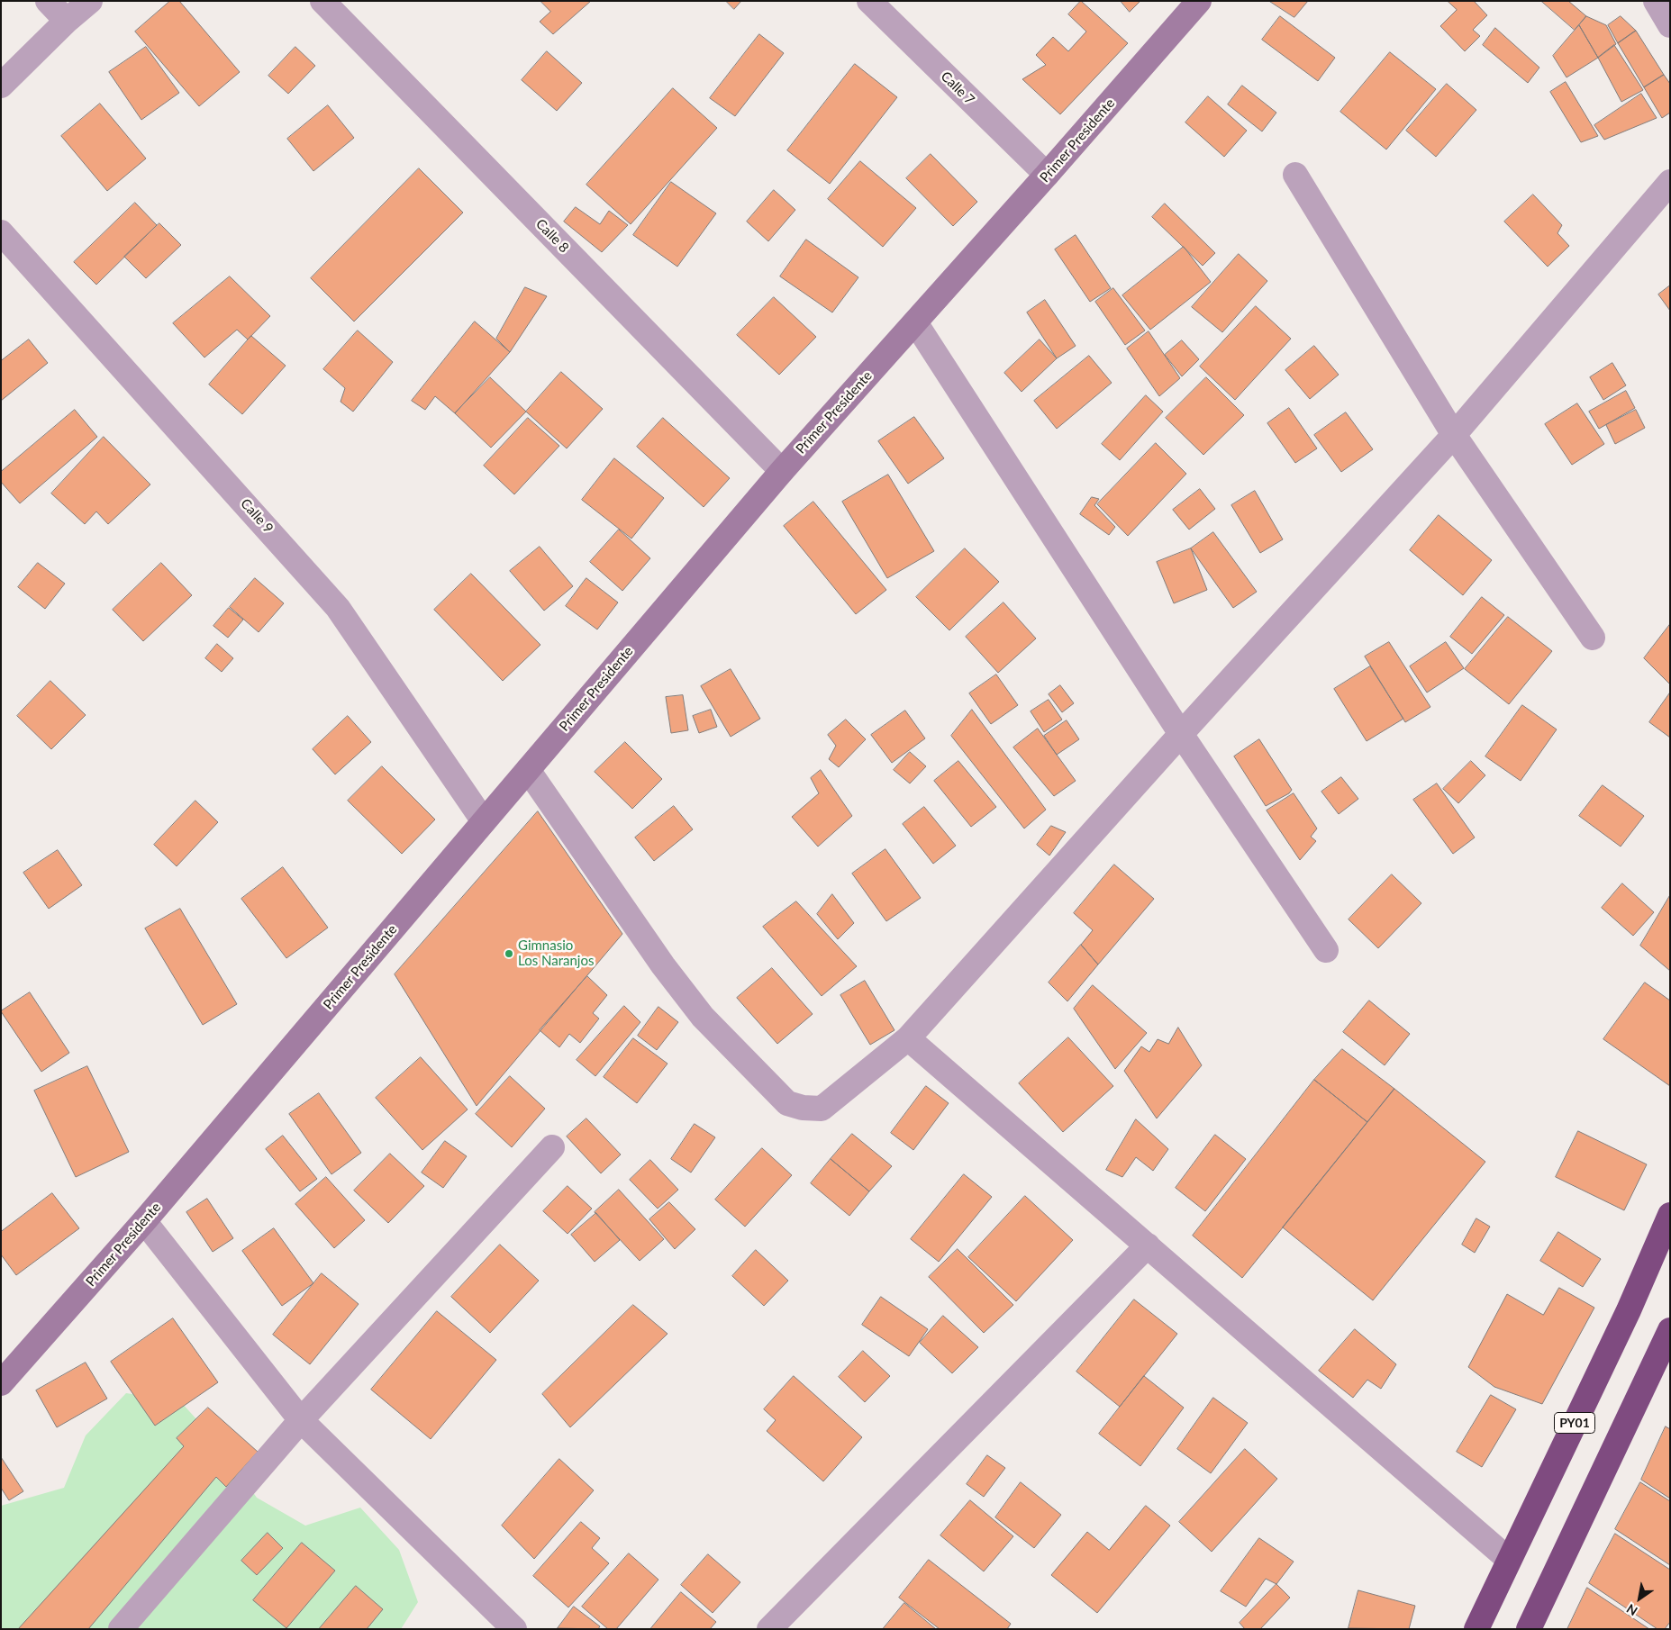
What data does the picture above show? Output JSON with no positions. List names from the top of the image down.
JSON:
{
  "streets": {
    "highway": ["PY01"],
    "street": [
      "Calle 7",
      "Primer Presidente",
      "Calle 8",
      "Calle 9"
    ]
  },
  "crossings": [
    ["Calle 7", "Primer Presidente"],
    ["Primer Presidente", "Calle 8"],
    ["Primer Presidente", "Calle 9"]
  ],
  "places": ["Gimnasio Los Naranjos"],
  "north": "bottom left"
}
